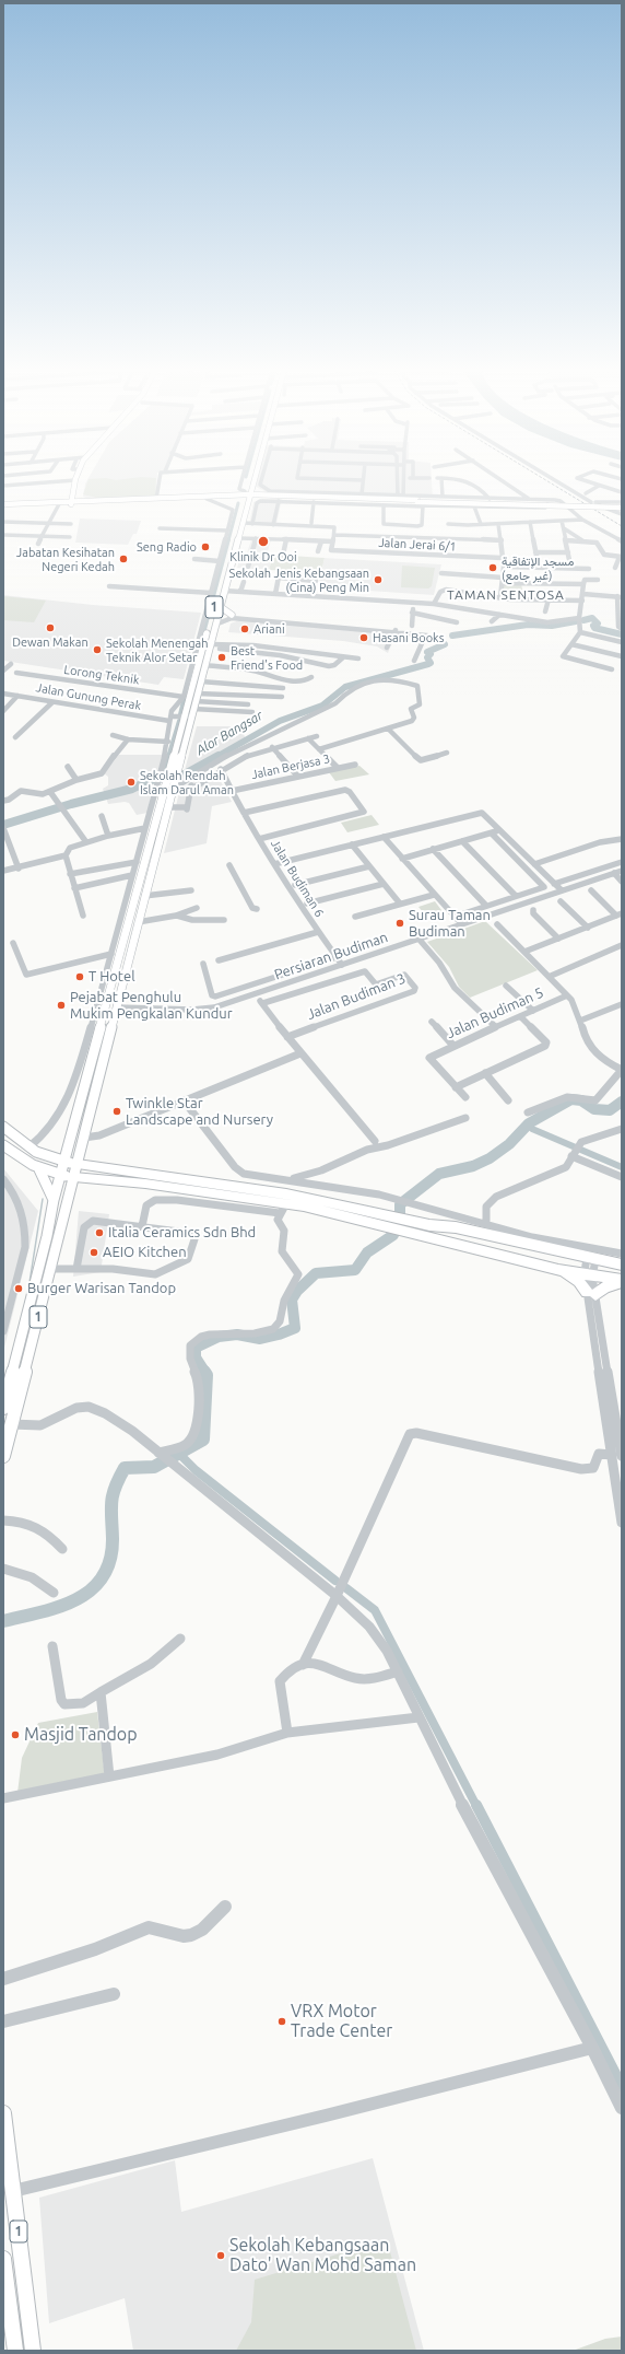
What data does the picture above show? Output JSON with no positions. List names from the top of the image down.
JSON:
{
  "streets": {
    "main road": ["1"],
    "street": [
      "Jalan Jerai 6/1",
      "Lorong Teknik",
      "Jalan Gunung Perak",
      "Jalan Berjasa 3",
      "Jalan Budiman 6",
      "Persiaran Budiman",
      "Jalan Budiman 3",
      "Jalan Budiman 5"
    ]
  },
  "crossings": [
    ["1", "Jalan Gunung Perak"],
    ["1", "Persiaran Budiman"],
    ["Jalan Berjasa 3", "Jalan Budiman 6"],
    ["Jalan Budiman 6", "Persiaran Budiman"]
  ],
  "districts": ["TAMAN SENTOSA"],
  "water": ["Alor Bangsar"],
  "places": [
    "Klinik Dr Ooi",
    "Seng Radio",
    "Jabatan Kesihatan Negeri Kedah",
    "مسجد الإتفاقية (غير جامع)",
    "Sekolah Jenis Kebangsaan (Cina) Peng Min",
    "Dewan Makan",
    "Ariani",
    "Hasani Books",
    "Sekolah Menengah Teknik Alor Setar",
    "Best Friend's Food",
    "Sekolah Rendah Islam Darul Aman",
    "Surau Taman Budiman",
    "T Hotel",
    "Pejabat Penghulu Mukim Pengkalan Kundur",
    "Twinkle Star Landscape and Nursery",
    "Italia Ceramics Sdn Bhd",
    "AEIO Kitchen",
    "Burger Warisan Tandop",
    "Masjid Tandop",
    "VRX Motor Trade Center",
    "Sekolah Kebangsaan Dato' Wan Mohd Saman"
  ]
}
